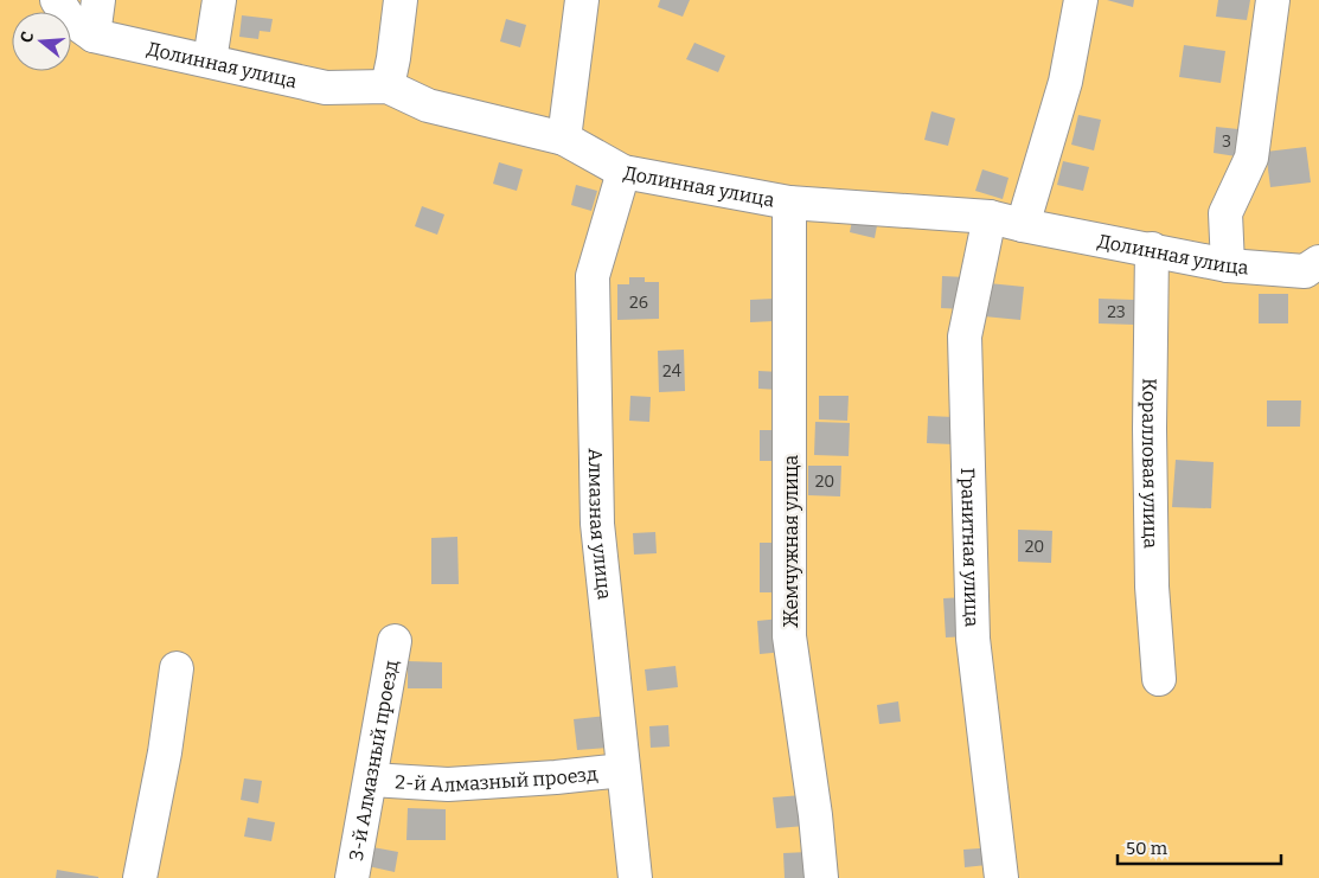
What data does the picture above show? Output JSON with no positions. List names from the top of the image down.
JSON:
{
  "streets": {
    "street": [
      "Долинная улица",
      "Коралловая улица",
      "Алмазная улица",
      "Жемчужная улица",
      "Гранитная улица",
      "3-й Алмазный проезд",
      "2-й Алмазный проезд"
    ]
  },
  "crossings": [
    ["Долинная улица", "Коралловая улица"],
    ["Долинная улица", "Алмазная улица"],
    ["Долинная улица", "Жемчужная улица"],
    ["Долинная улица", "Гранитная улица"],
    ["Алмазная улица", "2-й Алмазный проезд"],
    ["3-й Алмазный проезд", "2-й Алмазный проезд"]
  ],
  "house_numbers": [
    "3",
    "26",
    "23",
    "24",
    "20",
    "20"
  ],
  "scale_bar": "50 m",
  "north": "left"
}
